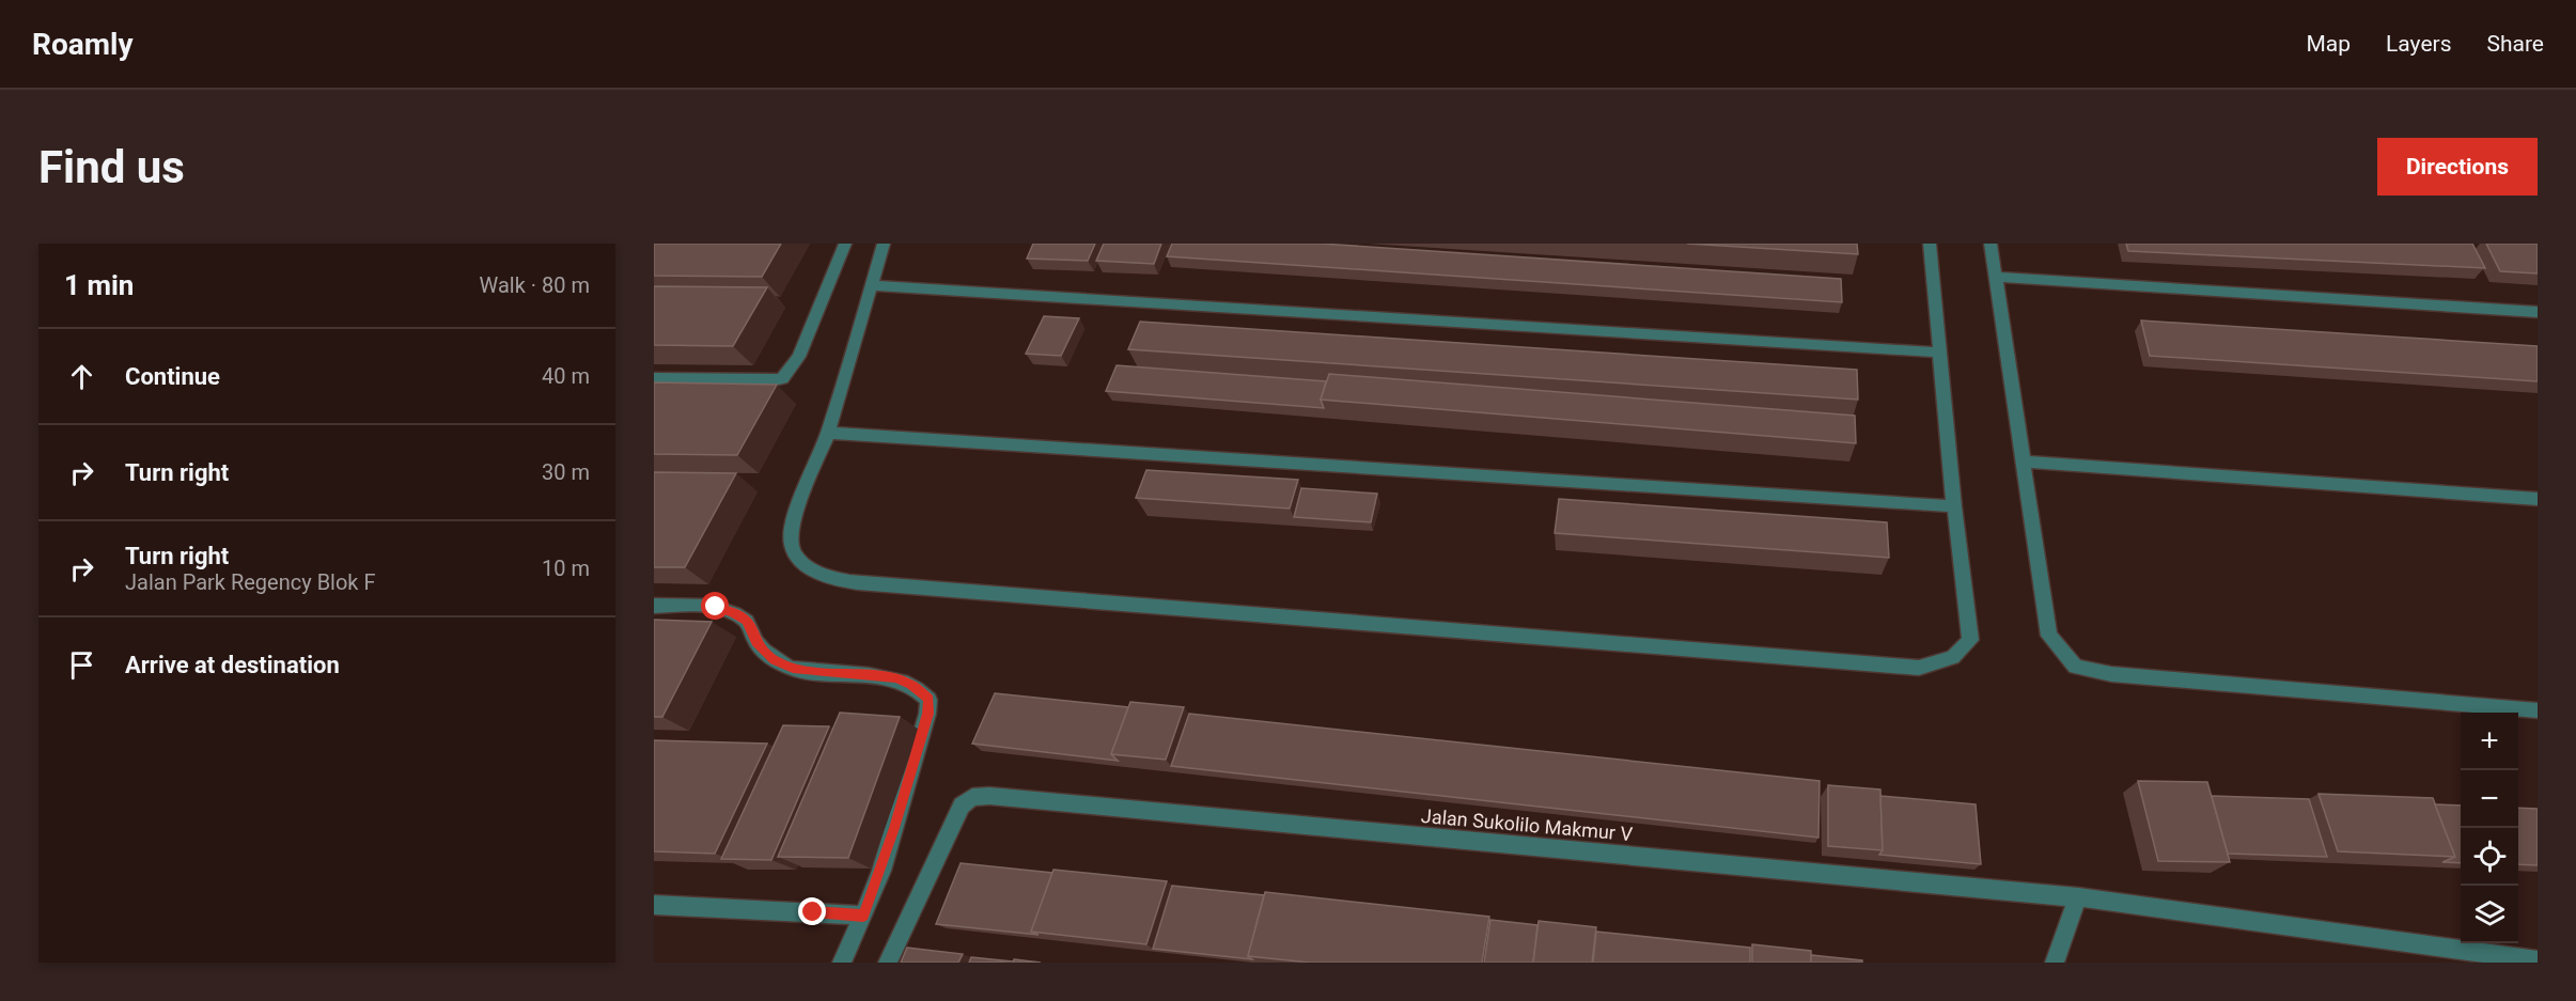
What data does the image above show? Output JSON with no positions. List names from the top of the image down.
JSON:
{
  "streets": {
    "street": ["Jalan Sukolilo Makmur V"]
  },
  "page": {
    "header": "Roamly",
    "nav": ["Map", "Layers", "Share"],
    "buttons": "Directions",
    "title": "Find us",
    "heading": ["1 min", "Walk · 80 m"],
    "list": [
      ["Continue", "40 m"],
      ["Turn right", "30 m"],
      ["Turn right", "Jalan Park Regency Blok F", "10 m"],
      "Arrive at destination"
    ],
    "map_buttons": ["+", "−"]
  }
}
